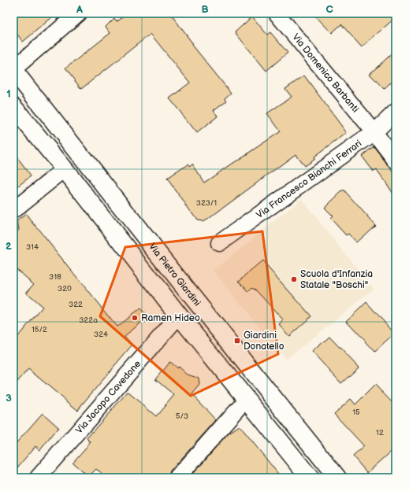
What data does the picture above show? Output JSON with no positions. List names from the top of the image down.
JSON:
{
  "streets": {
    "street": [
      "Via Domenico Barbanti",
      "Via Francesco Bianchi Ferrari",
      "Via Pietro Giardini",
      "Via Jacopo Cavedone"
    ]
  },
  "crossings": [
    ["Via Domenico Barbanti", "Via Francesco Bianchi Ferrari"]
  ],
  "places": {
    "other": ["Scuola d'Infanzia Statale \"Boschi\"", "Ramen Hideo"],
    "transit": ["Giardini Donatello"]
  },
  "house_numbers": [
    "323/1",
    "314",
    "318",
    "320",
    "322",
    "322a",
    "15/2",
    "324",
    "15",
    "5/3",
    "12"
  ],
  "grid": {
    "columns": ["A", "B", "C"],
    "rows": ["1", "2", "3"]
  }
}
